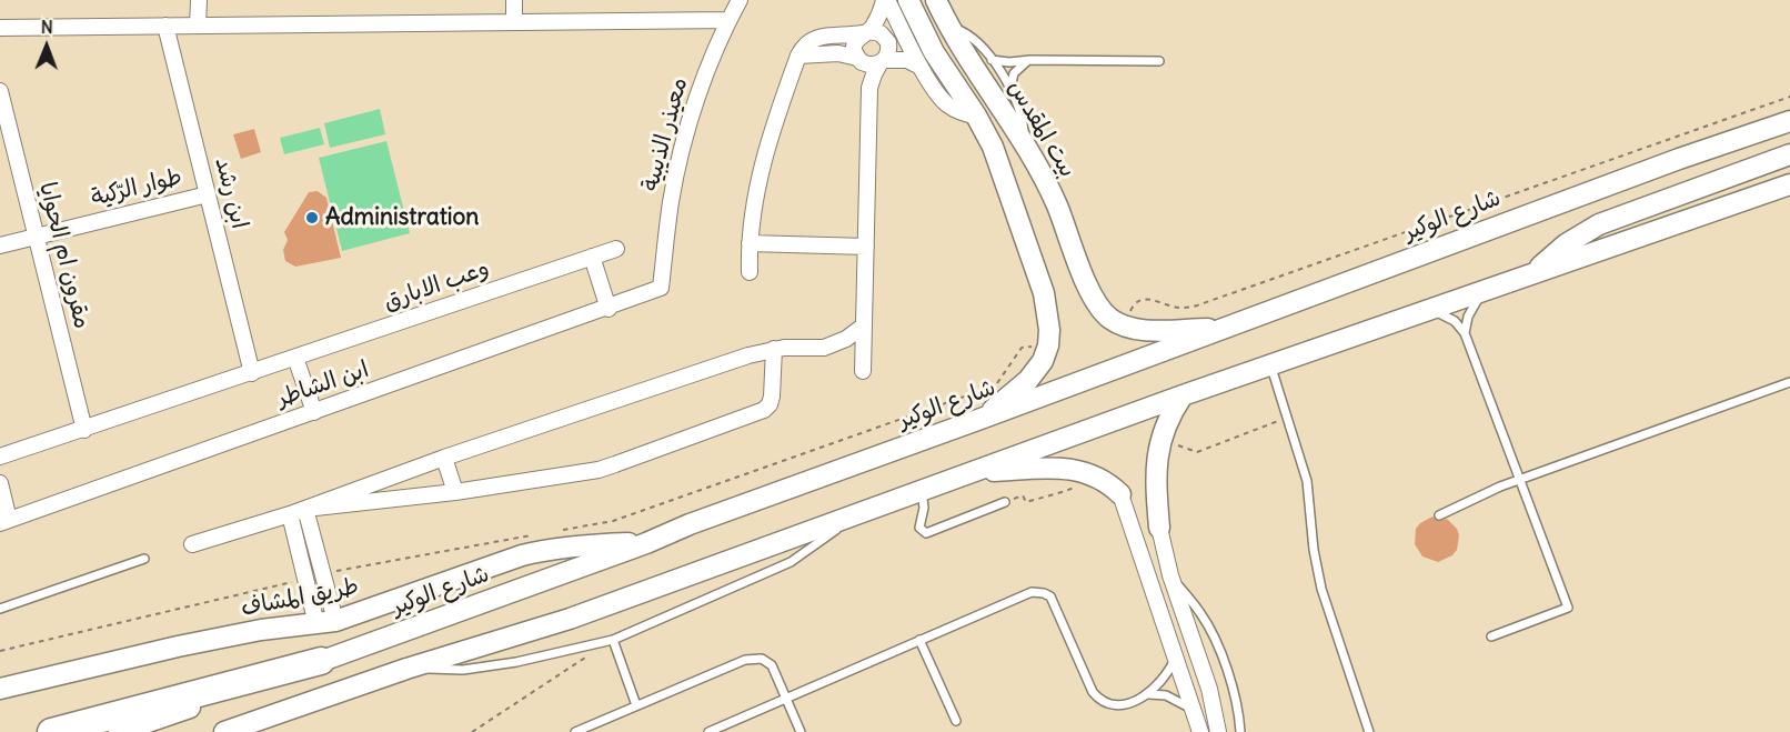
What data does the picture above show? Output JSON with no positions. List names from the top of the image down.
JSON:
{
  "streets": {
    "main road": ["بيت المقدس", "شارع الوكير", "طريق المشاف"],
    "street": [
      "معيذر الذيبية",
      "طوار الرّكية",
      "ابن رشد",
      "مقرون ام الحوايا",
      "وعب الابارق",
      "ابن الشاطر"
    ]
  },
  "crossings": [
    ["معيذر الذيبية", "ابن الشاطر"],
    ["طوار الرّكية", "ابن رشد"],
    ["طوار الرّكية", "مقرون ام الحوايا"],
    ["ابن رشد", "وعب الابارق"],
    ["شارع الوكير", "طريق المشاف"],
    ["مقرون ام الحوايا", "وعب الابارق"]
  ],
  "places": ["Administration"],
  "north": "top"
}
